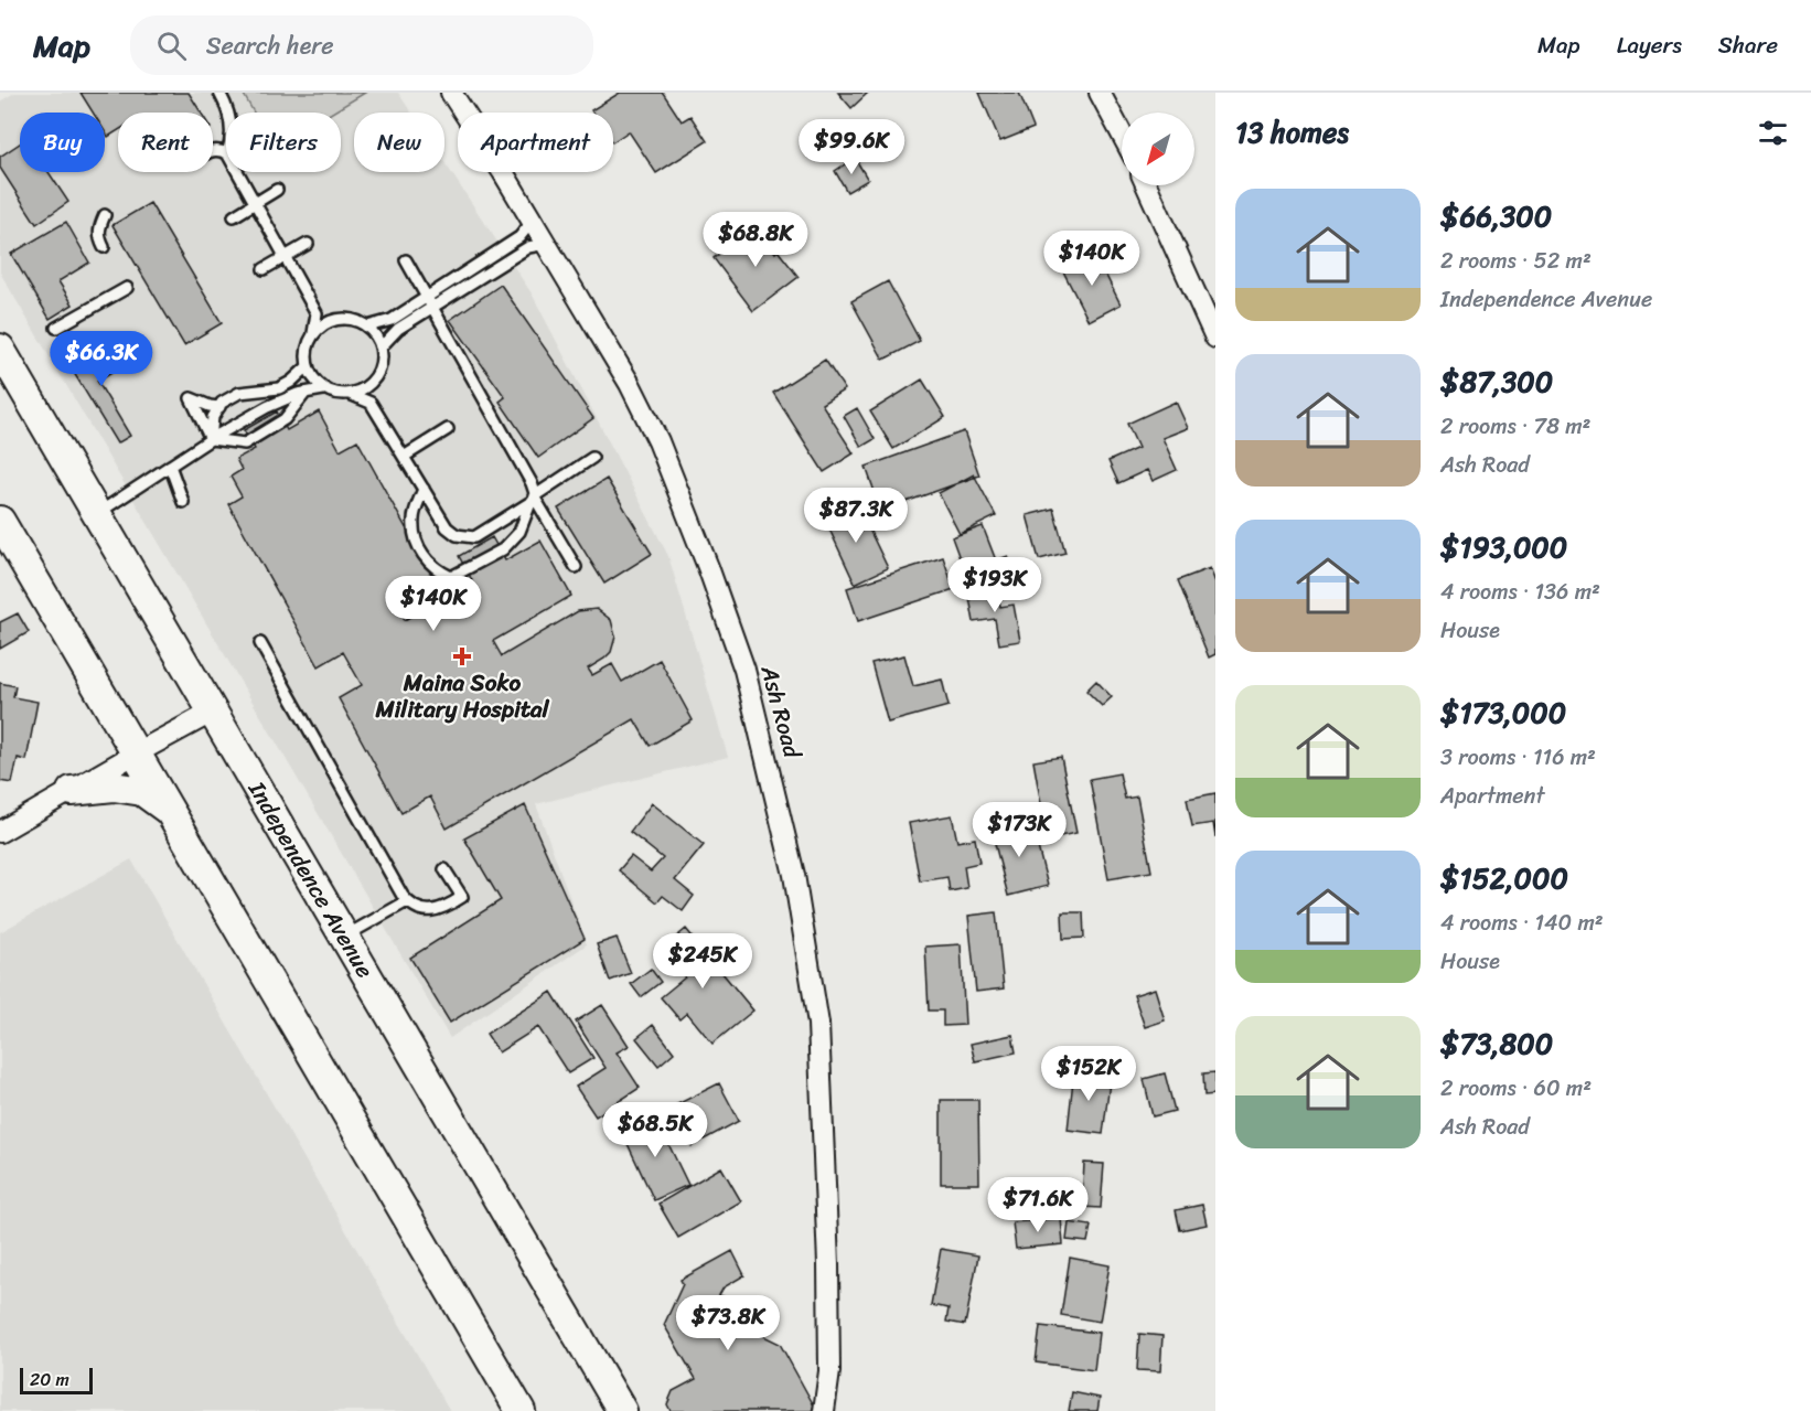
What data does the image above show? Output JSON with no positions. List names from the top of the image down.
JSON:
{
  "streets": {
    "main road": ["Independence Avenue"],
    "street": ["Ash Road"]
  },
  "places": {
    "health": ["Maina Soko Military Hospital"]
  },
  "scale_bar": "20 m",
  "north": "bottom left",
  "page": {
    "header": "Map",
    "search": "Search here",
    "nav": ["Map", "Layers", "Share"],
    "heading": "13 homes",
    "chip": [
      "Buy",
      "Rent",
      "Filters",
      "New",
      "Apartment"
    ],
    "price": [
      "$99.6K",
      "$68.8K",
      "$140K",
      "$66.3K",
      "$87.3K",
      "$193K",
      "$140K",
      "$173K",
      "$245K",
      "$152K",
      "$68.5K",
      "$71.6K",
      "$73.8K"
    ],
    "list": [
      {
        "name": "$66,300",
        "note": "2 rooms · 52 m² · Independence Avenue"
      },
      {
        "name": "$87,300",
        "note": "2 rooms · 78 m² · Ash Road"
      },
      {
        "name": "$193,000",
        "note": "4 rooms · 136 m² · House"
      },
      {
        "name": "$173,000",
        "note": "3 rooms · 116 m² · Apartment"
      },
      {
        "name": "$152,000",
        "note": "4 rooms · 140 m² · House"
      },
      {
        "name": "$73,800",
        "note": "2 rooms · 60 m² · Ash Road"
      }
    ],
    "scale": "20 m"
  }
}
